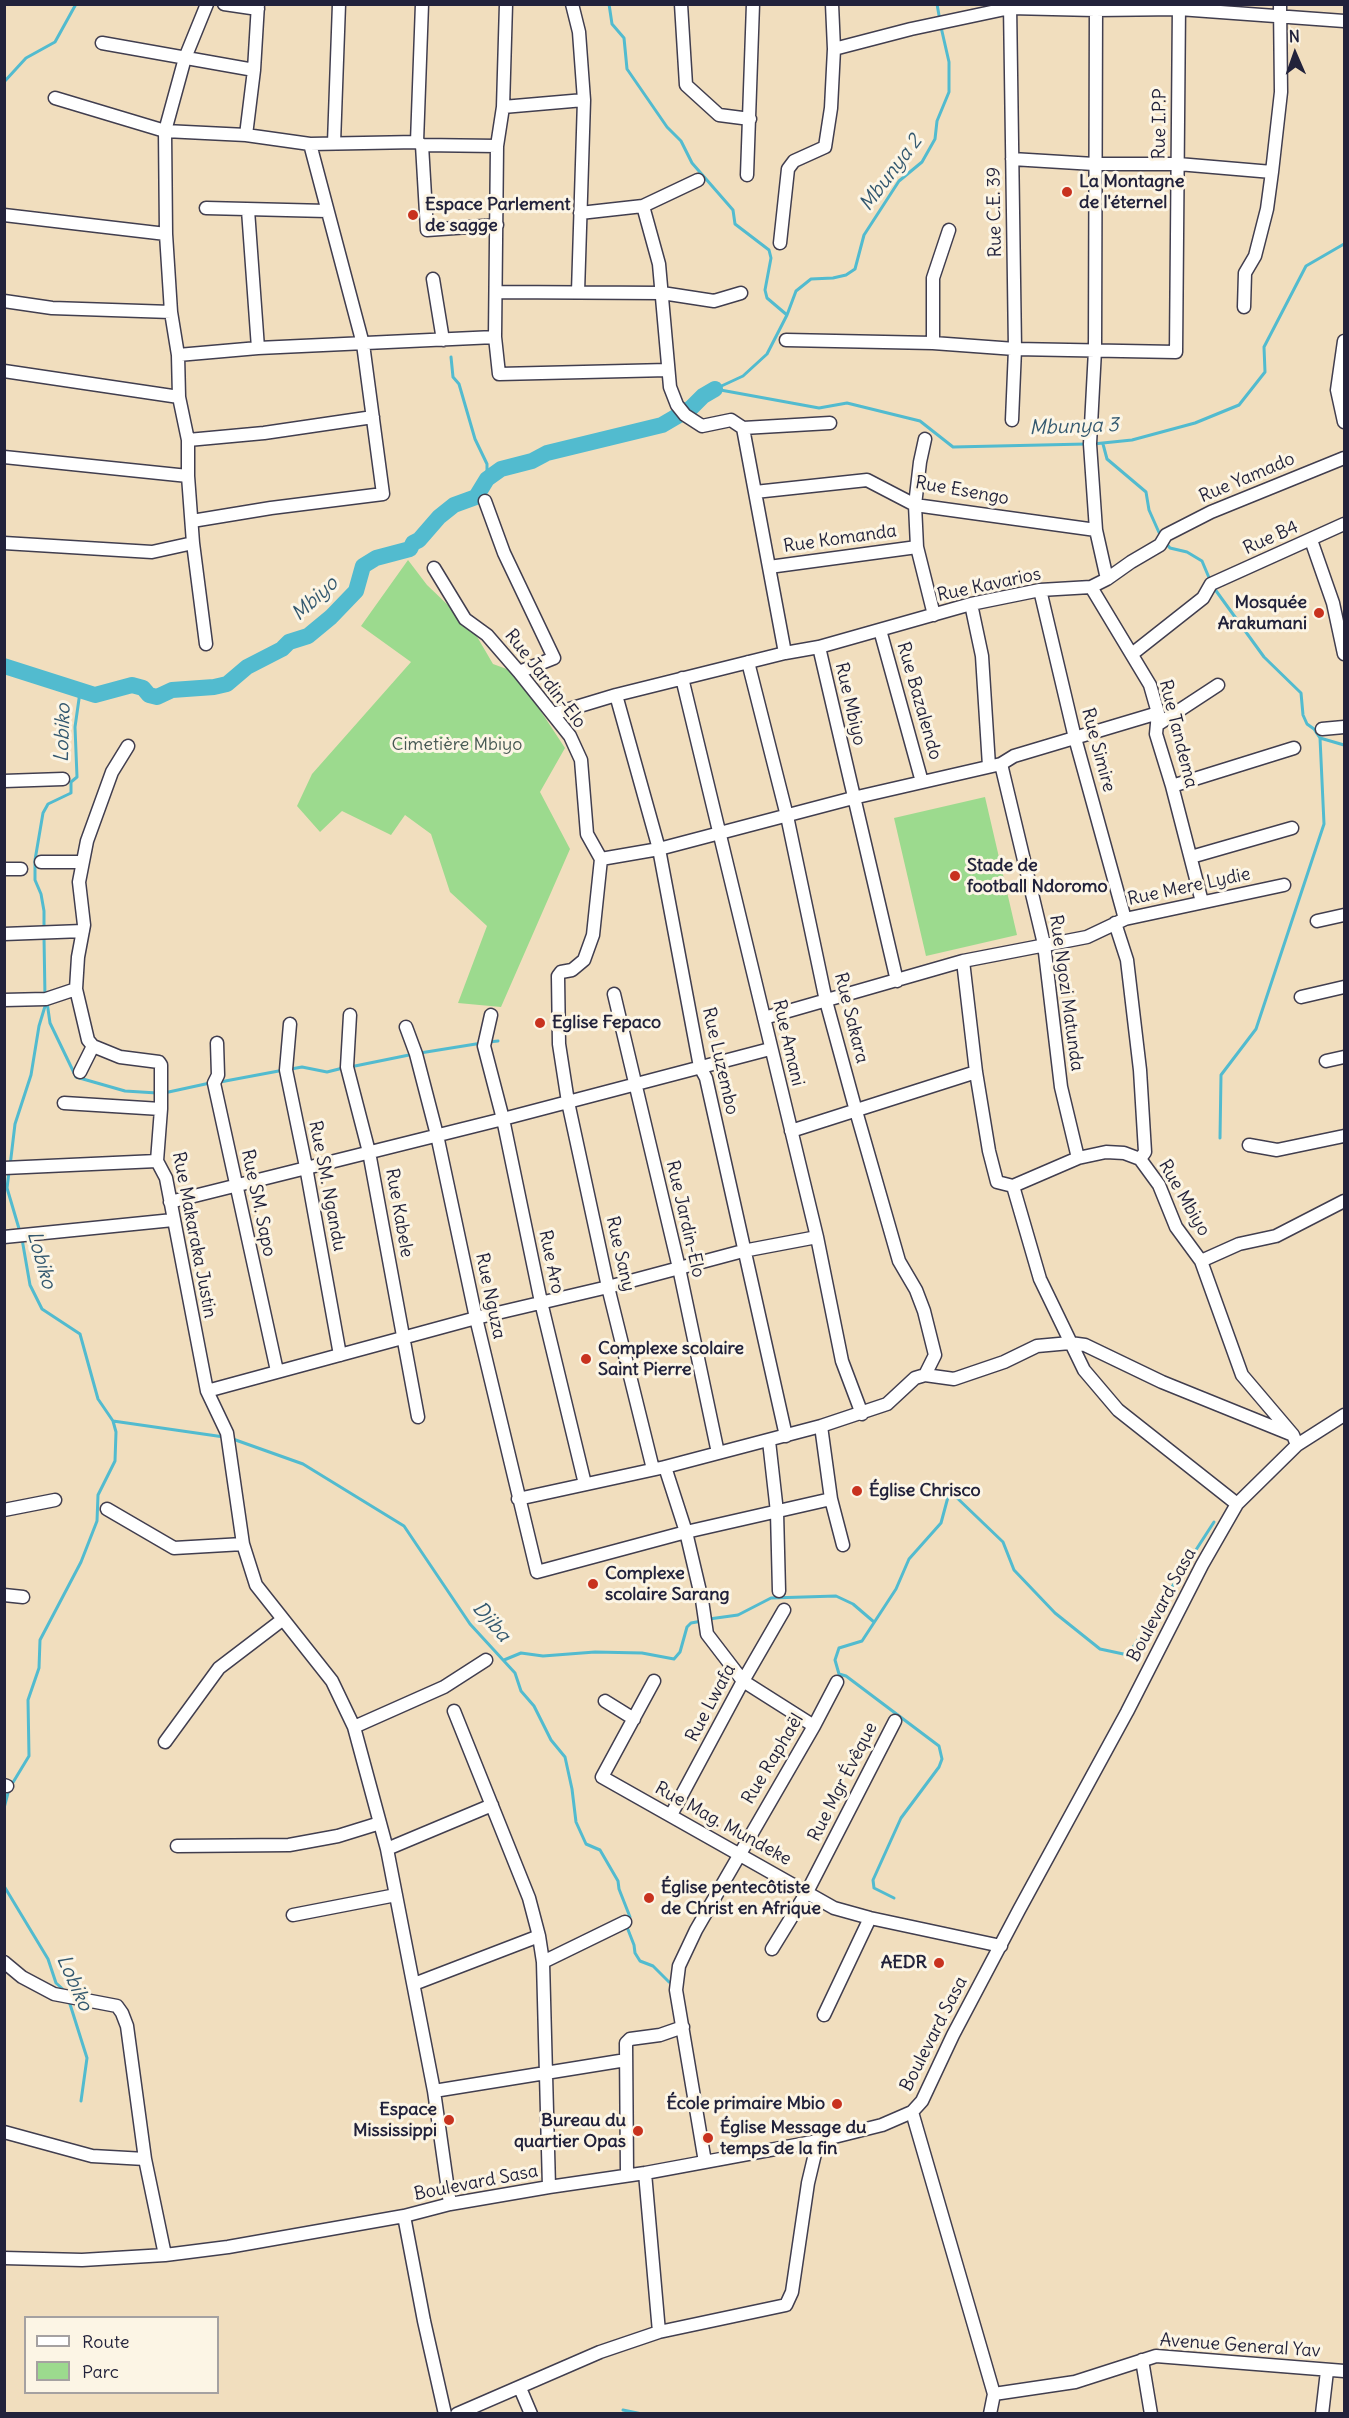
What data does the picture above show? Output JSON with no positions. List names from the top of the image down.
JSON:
{
  "streets": {
    "street": [
      "Rue I.P.P",
      "Rue C.E. 39",
      "Rue Yamado",
      "Rue Esengo",
      "Rue B4",
      "Rue Komanda",
      "Rue Kavarios",
      "Rue Jardin-Elo",
      "Rue Bazalendo",
      "Rue Mbiyo",
      "Rue Tandema",
      "Rue Simire",
      "Rue Mere Lydie",
      "Rue Ngozi Matunda",
      "Rue Sakara",
      "Rue Amani",
      "Rue Luzembo",
      "Rue SM. Ngandu",
      "Rue SM. Sapo",
      "Rue Kabele",
      "Rue Makaraka Justin",
      "Rue Sany",
      "Rue Aro",
      "Rue Nguza",
      "Boulevard Sasa",
      "Rue Lwafa",
      "Rue Raphaël",
      "Rue Mgr Évêque",
      "Rue Mag. Mundeke",
      "Avenue General Yav"
    ]
  },
  "crossings": [
    ["Rue Yamado", "Rue Kavarios"],
    ["Rue B4", "Rue Tandema"],
    ["Rue Kavarios", "Rue Bazalendo"],
    ["Rue Kavarios", "Rue Mbiyo"],
    ["Rue Kavarios", "Rue Tandema"],
    ["Rue Kavarios", "Rue Simire"],
    ["Rue Kavarios", "Rue Ngozi Matunda"],
    ["Rue Jardin-Elo", "Rue Mbiyo"],
    ["Rue Jardin-Elo", "Rue Sany"],
    ["Rue Mbiyo", "Rue Simire"],
    ["Rue Mbiyo", "Rue Mere Lydie"],
    ["Rue Mbiyo", "Rue Ngozi Matunda"],
    ["Rue Mbiyo", "Rue Sakara"],
    ["Rue Mbiyo", "Rue Amani"],
    ["Rue Mbiyo", "Rue Luzembo"],
    ["Rue Mbiyo", "Boulevard Sasa"],
    ["Rue Tandema", "Rue Mere Lydie"],
    ["Rue Simire", "Rue Mere Lydie"],
    ["Rue Mere Lydie", "Rue Ngozi Matunda"],
    ["Rue Mere Lydie", "Rue Sakara"],
    ["Rue Mere Lydie", "Rue Amani"],
    ["Rue Makaraka Justin", "Boulevard Sasa"],
    ["Rue Sany", "Rue Nguza"],
    ["Rue Sany", "Rue Lwafa"],
    ["Rue Sany", "Rue Raphaël"],
    ["Boulevard Sasa", "Rue Raphaël"],
    ["Boulevard Sasa", "Rue Mag. Mundeke"],
    ["Rue Lwafa", "Rue Mag. Mundeke"],
    ["Rue Raphaël", "Rue Mag. Mundeke"],
    ["Rue Mgr Évêque", "Rue Mag. Mundeke"]
  ],
  "water": [
    "Mbunya 2",
    "Mbunya 3",
    "Mbiyo",
    "Lobiko",
    "Djiba"
  ],
  "parks": ["Cimetière Mbiyo"],
  "places": [
    "La Montagne de l'éternel",
    "Espace Parlement de sagge",
    "Mosquée Arakumani",
    "Stade de football Ndoromo",
    "Eglise Fepaco",
    "Complexe scolaire Saint Pierre",
    "Église Chrisco",
    "Complexe scolaire Sarang",
    "Église pentecôtiste de Christ en Afrique",
    "AEDR",
    "École primaire Mbio",
    "Espace Mississippi",
    "Bureau du quartier Opas",
    "Église Message du temps de la fin"
  ],
  "legend": ["Route", "Parc"],
  "north": "top"
}
